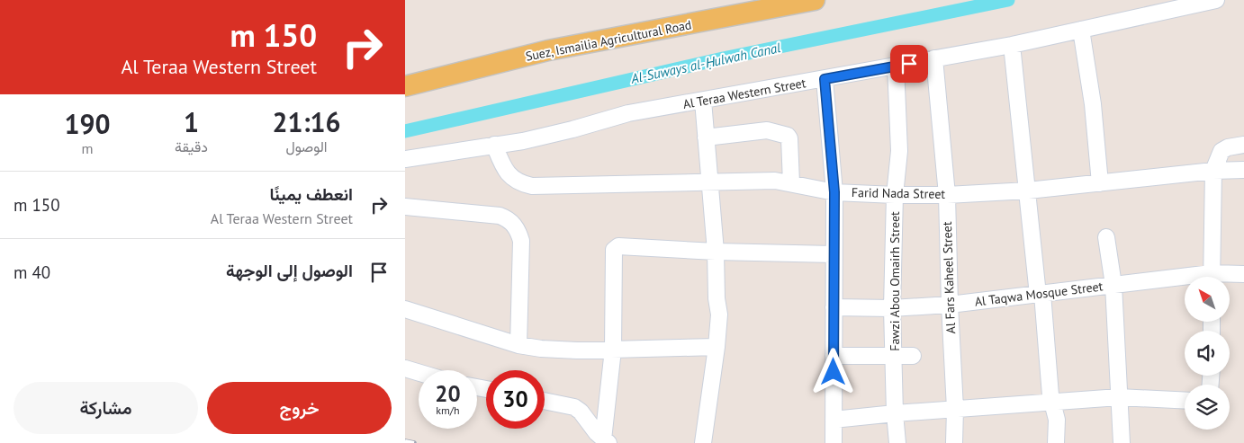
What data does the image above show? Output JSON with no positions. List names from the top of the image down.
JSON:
{
  "streets": {
    "main road": ["Suez, Ismailia Agricultural Road"],
    "street": [
      "Al Teraa Western Street",
      "Farid Nada Street",
      "Al Fars Kaheel Street",
      "Fawzi Abou Omairh Street",
      "Al Taqwa Mosque Street"
    ]
  },
  "crossings": [
    ["Al Teraa Western Street", "Farid Nada Street"],
    ["Al Teraa Western Street", "Al Fars Kaheel Street"],
    ["Al Teraa Western Street", "Fawzi Abou Omairh Street"],
    ["Farid Nada Street", "Al Fars Kaheel Street"],
    ["Farid Nada Street", "Fawzi Abou Omairh Street"],
    ["Al Fars Kaheel Street", "Al Taqwa Mosque Street"],
    ["Fawzi Abou Omairh Street", "Al Taqwa Mosque Street"]
  ],
  "water": ["Al-Suways al-Ḥulwah Canal"],
  "north": "top left",
  "page": {
    "turn": ["150 m", "Al Teraa Western Street"],
    "eta": [
      "21:16",
      "الوصول",
      "1",
      "دقيقة",
      "190",
      "m"
    ],
    "list": [
      {
        "name": "انعطف يمينًا",
        "note": "Al Teraa Western Street",
        "value": "150 m"
      },
      {
        "name": "الوصول إلى الوجهة",
        "value": "40 m"
      }
    ],
    "speed": "20 km/h",
    "limit": "30",
    "buttons": ["خروج", "مشاركة"]
  }
}
